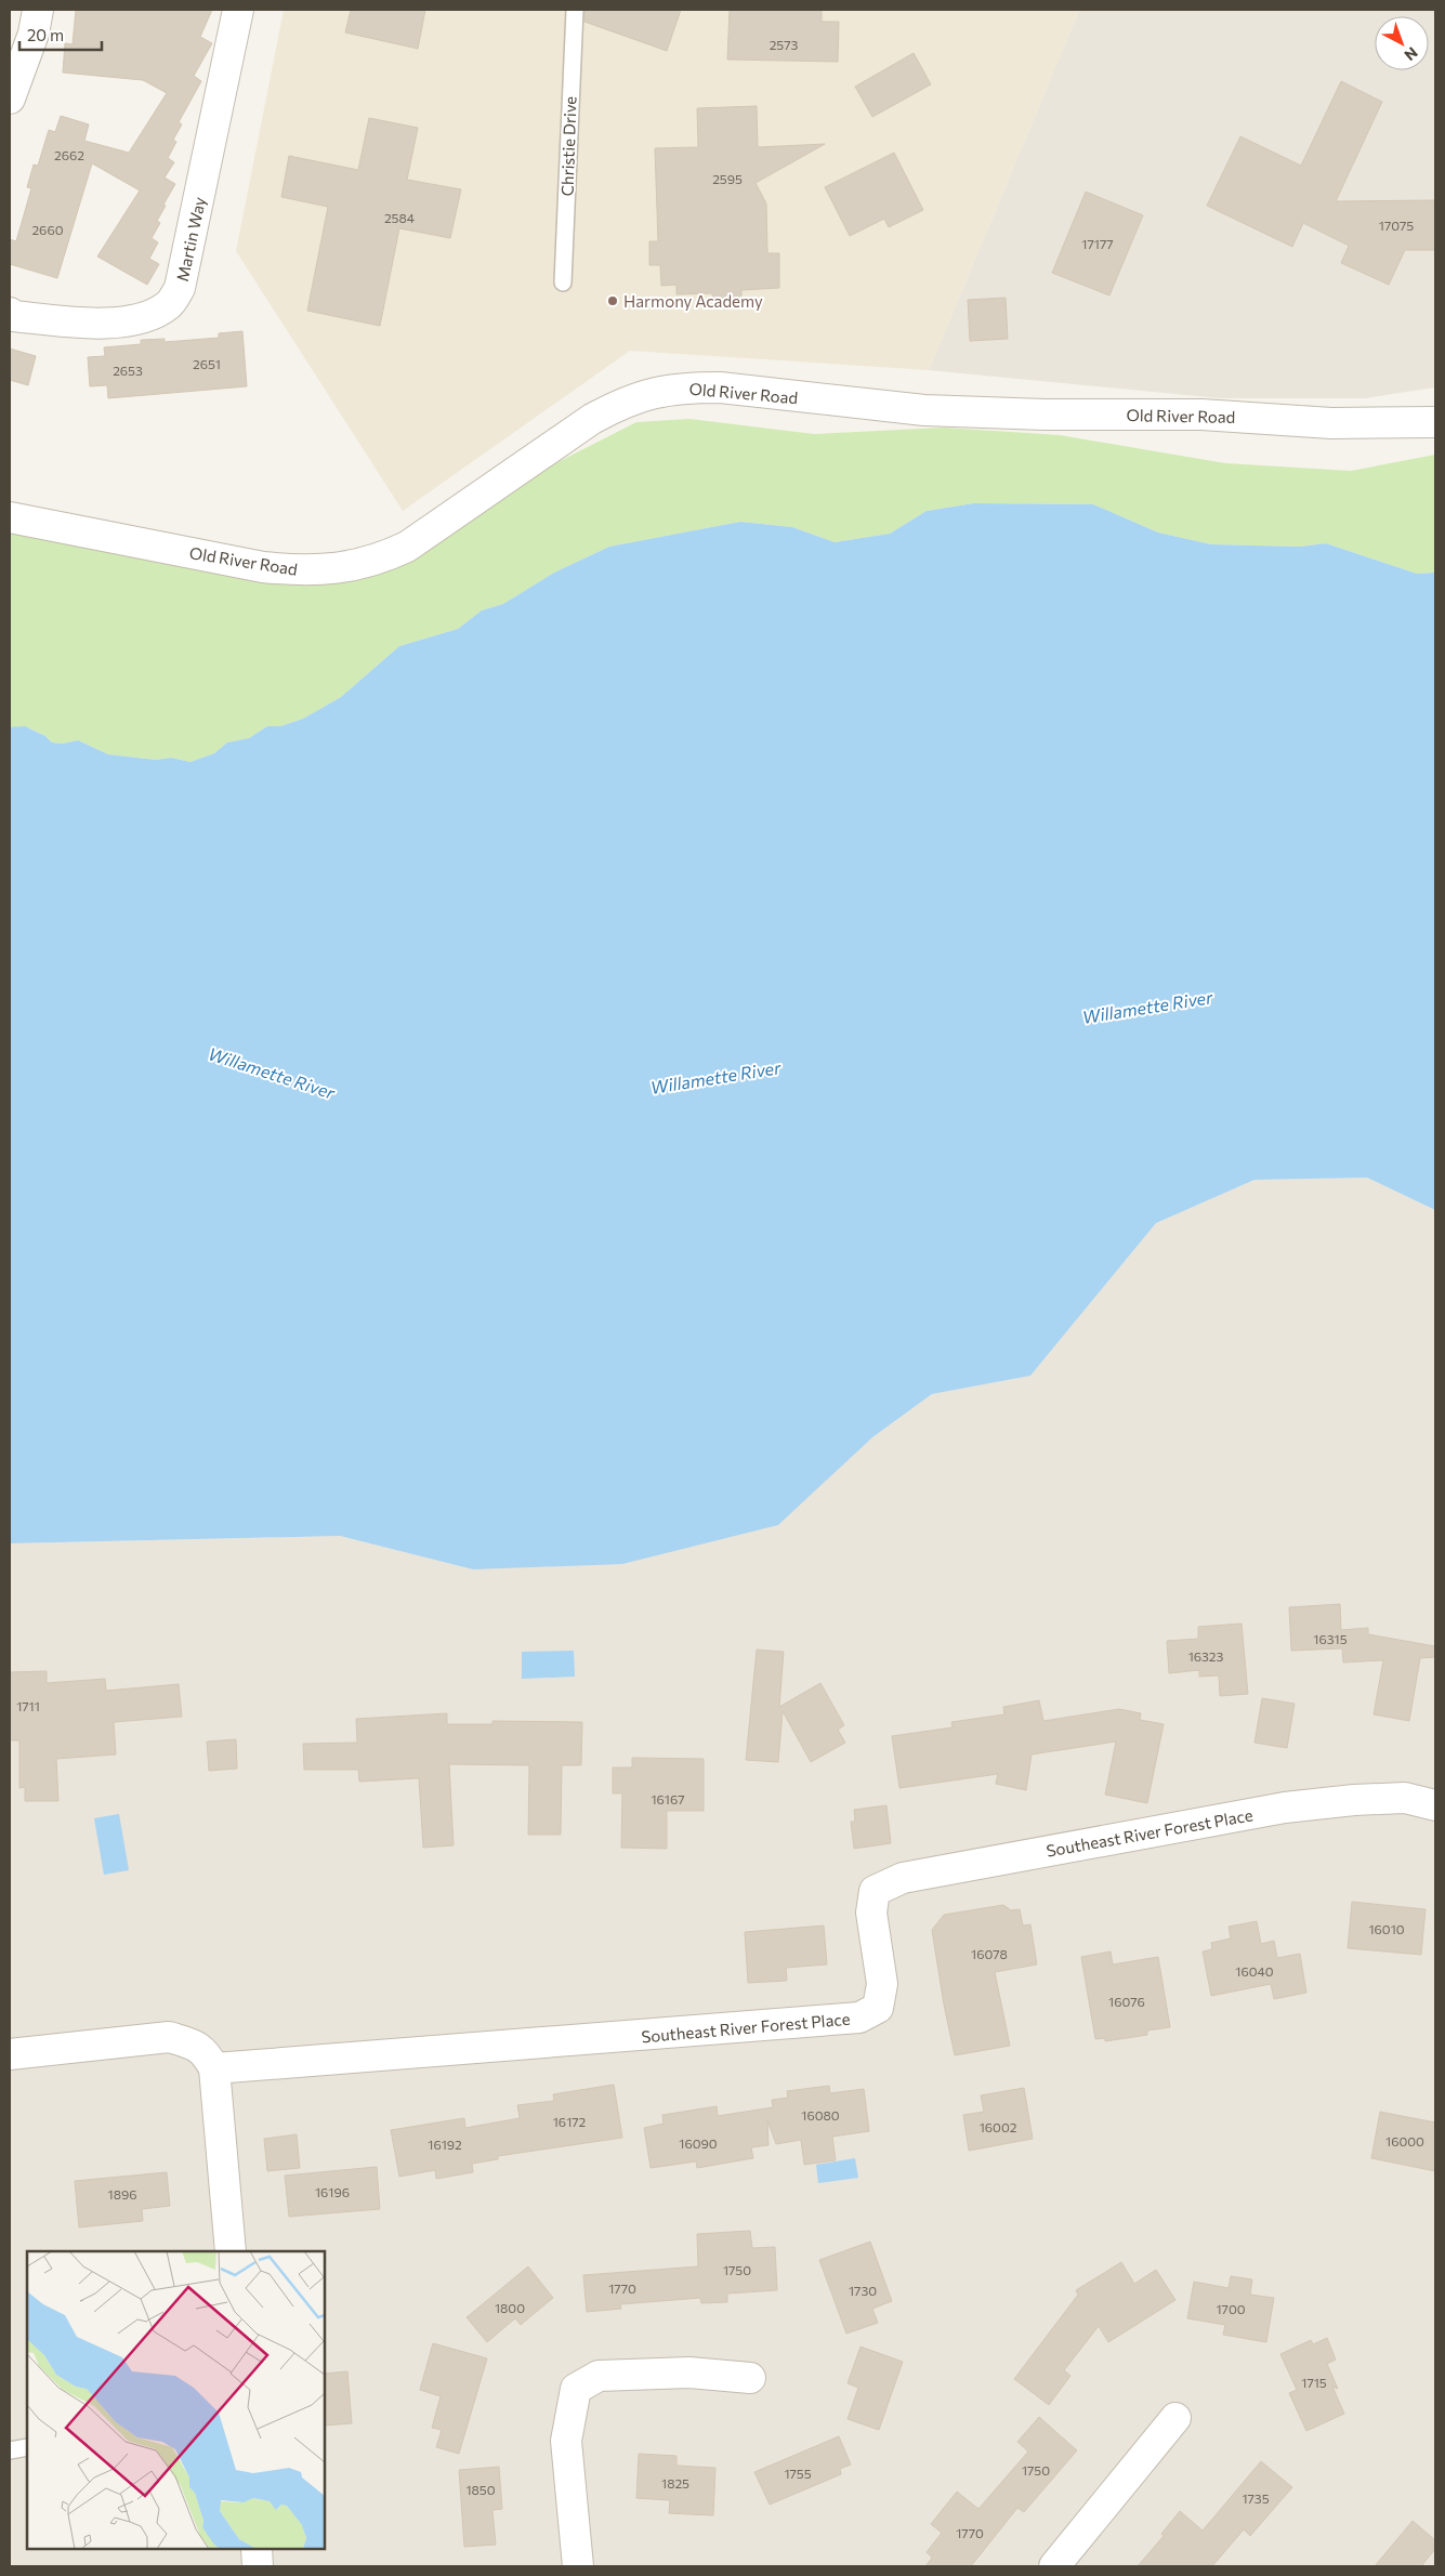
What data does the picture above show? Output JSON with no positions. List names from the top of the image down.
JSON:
{
  "streets": {
    "street": ["Martin Way", "Old River Road", "Southeast River Forest Place"],
    "lane": ["Christie Drive"]
  },
  "water": ["Willamette River"],
  "places": ["Harmony Academy"],
  "house_numbers": [
    "2573",
    "2662",
    "2595",
    "2584",
    "17075",
    "2660",
    "17177",
    "2651",
    "2653",
    "16315",
    "16323",
    "1711",
    "16167",
    "16010",
    "16078",
    "16040",
    "16076",
    "16080",
    "16172",
    "16002",
    "16000",
    "16090",
    "16192",
    "16196",
    "1896",
    "1750",
    "1770",
    "1730",
    "1800",
    "1700",
    "1715",
    "1750",
    "1755",
    "1825",
    "1850",
    "1735",
    "1770"
  ],
  "scale_bar": "20 m",
  "north": "bottom right"
}
